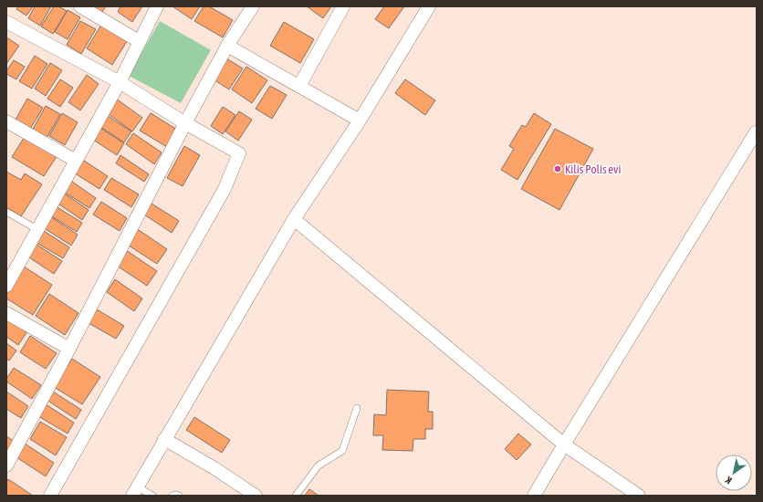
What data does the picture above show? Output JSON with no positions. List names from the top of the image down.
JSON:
{
  "places": ["Kilis Polis evi"],
  "north": "bottom left"
}
